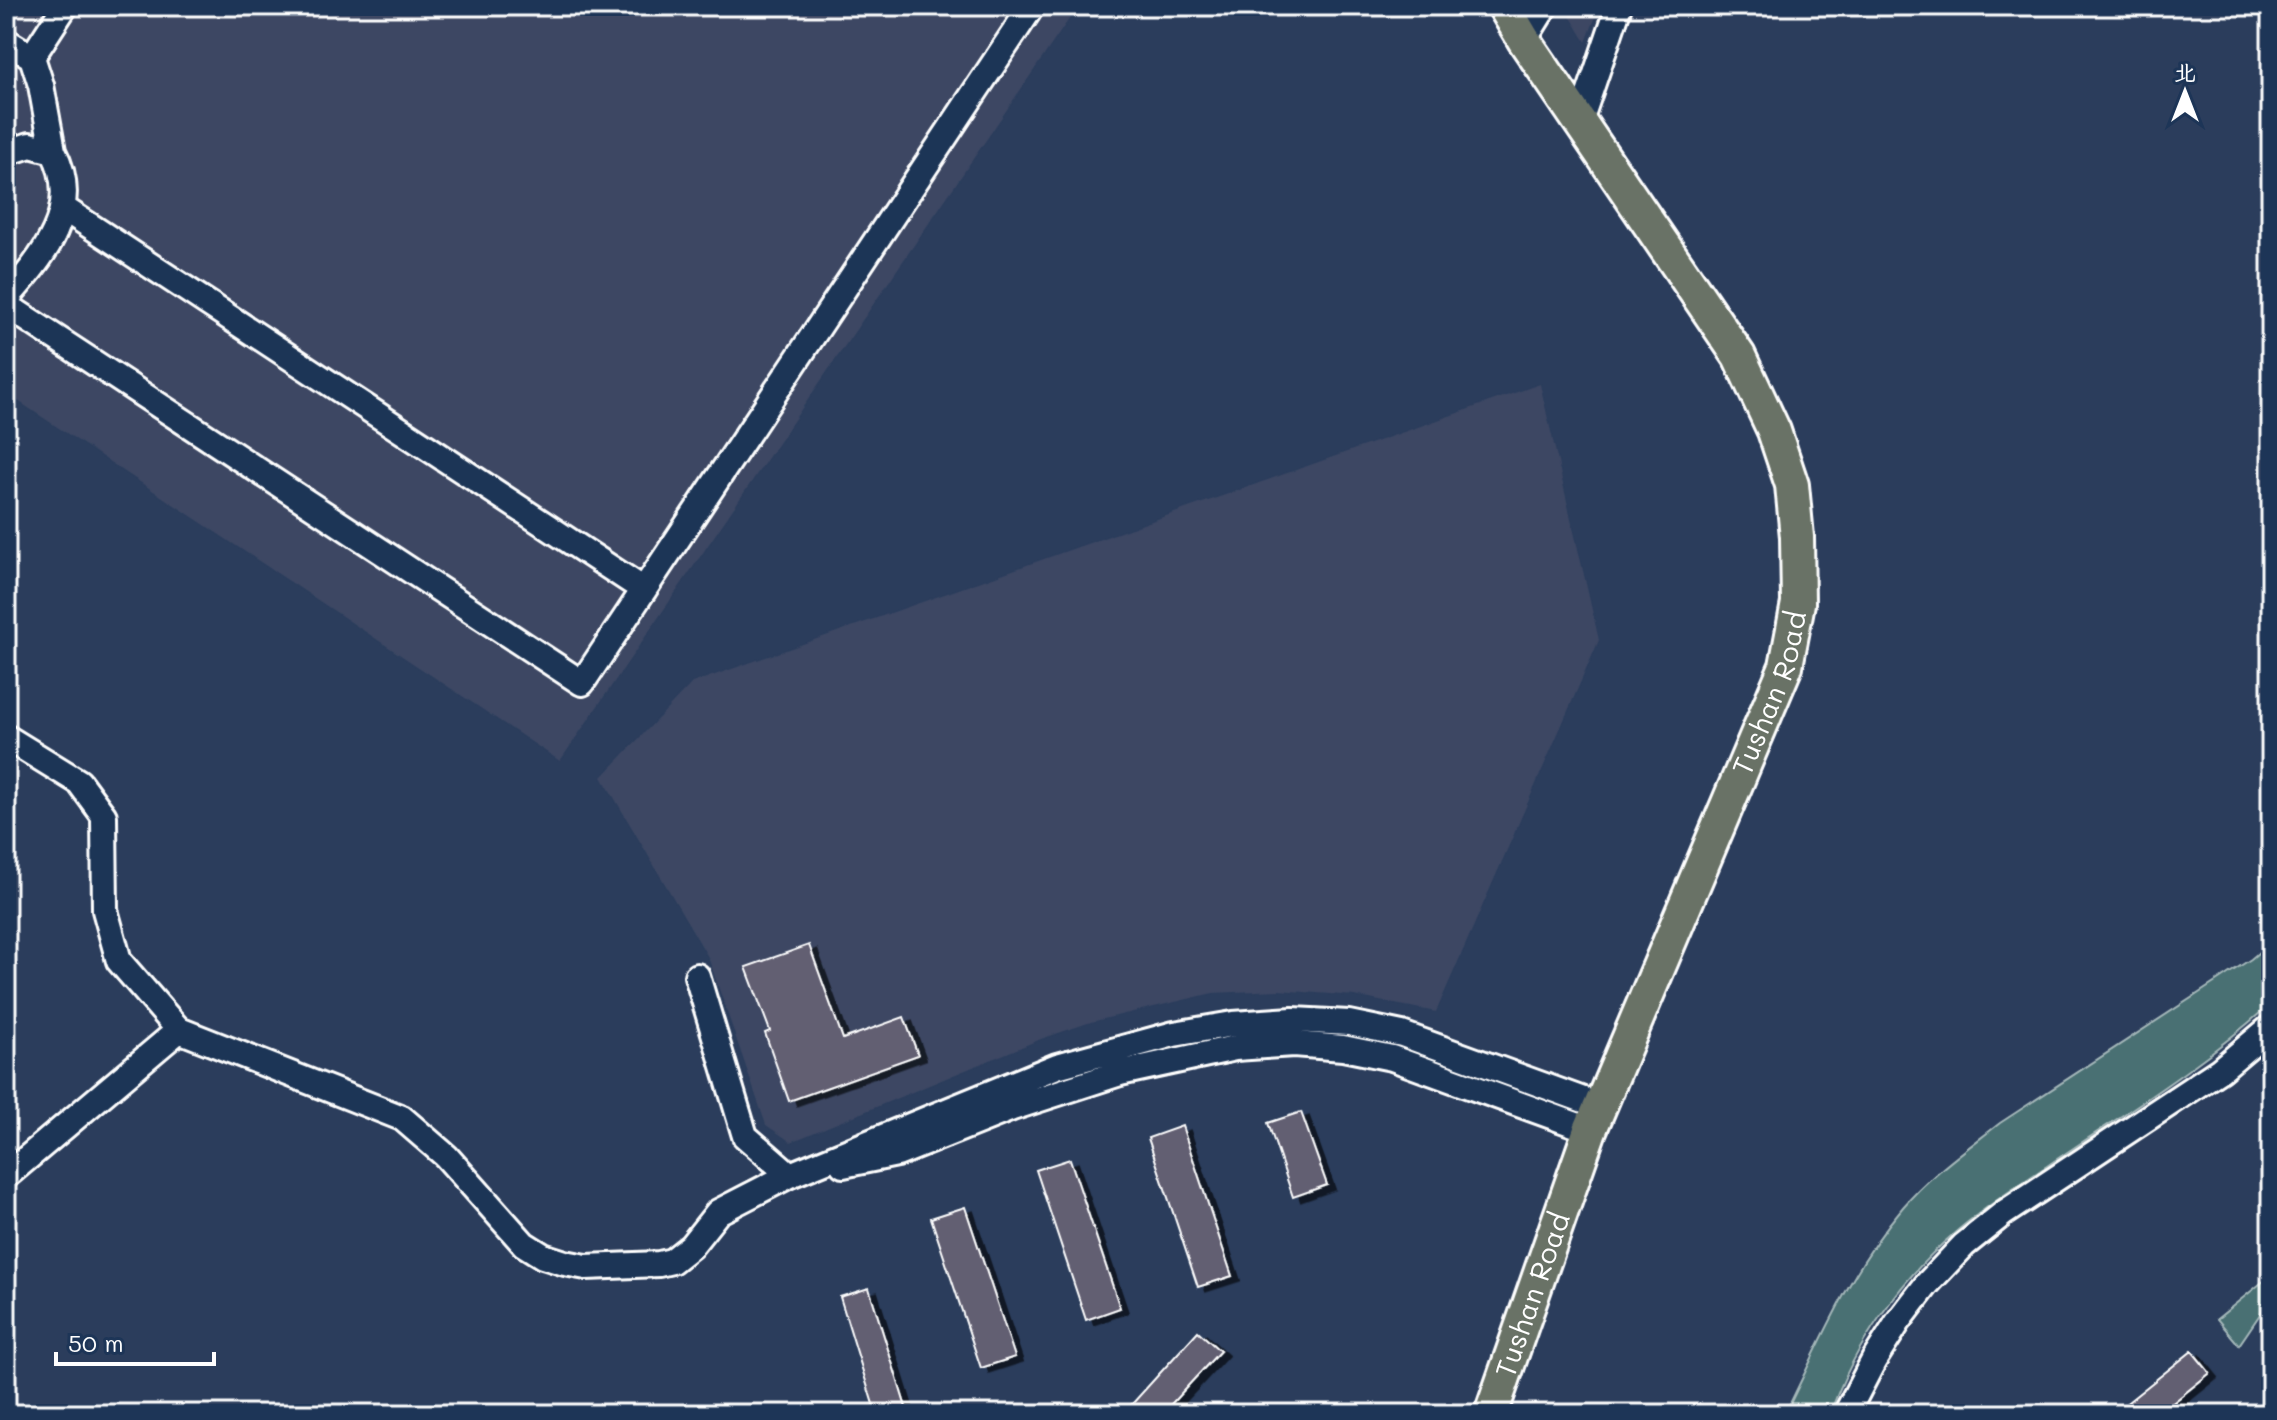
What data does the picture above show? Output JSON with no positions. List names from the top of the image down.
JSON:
{
  "streets": {
    "main road": ["Tushan Road"]
  },
  "scale_bar": "50 m",
  "north": "top"
}
